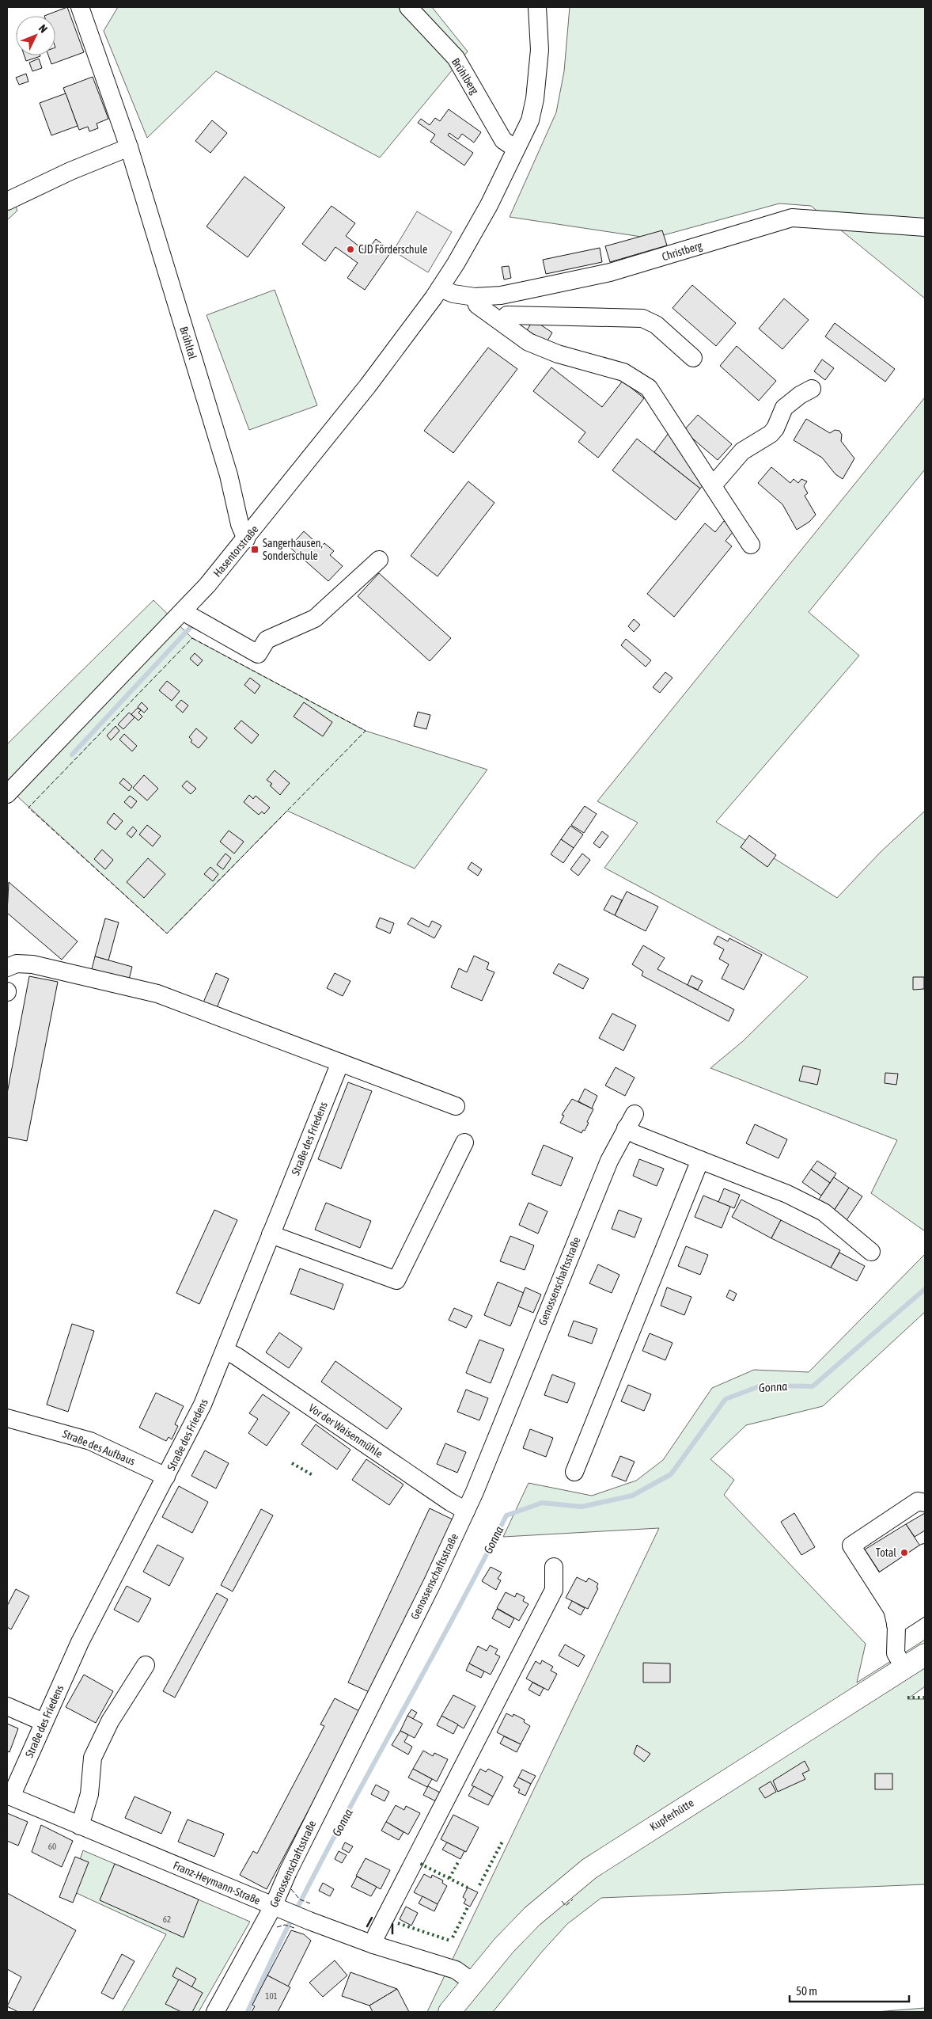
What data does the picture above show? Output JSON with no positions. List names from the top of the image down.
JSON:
{
  "streets": {
    "main road": ["Kupferhütte"],
    "street": [
      "Brühlberg",
      "Christberg",
      "Brühltal",
      "Hasentorstraße",
      "Straße des Friedens",
      "Genossenschaftsstraße",
      "Vor der Waisenmühle",
      "Straße des Aufbaus",
      "Franz-Heymann-Straße"
    ]
  },
  "crossings": [
    ["Christberg", "Hasentorstraße"],
    ["Brühltal", "Hasentorstraße"],
    ["Straße des Friedens", "Vor der Waisenmühle"],
    ["Straße des Friedens", "Straße des Aufbaus"],
    ["Straße des Friedens", "Franz-Heymann-Straße"],
    ["Genossenschaftsstraße", "Vor der Waisenmühle"],
    ["Genossenschaftsstraße", "Franz-Heymann-Straße"],
    ["Kupferhütte", "Franz-Heymann-Straße"]
  ],
  "water": ["Gonna"],
  "places": {
    "other": ["CJD Förderschule", "Total"],
    "transit": ["Sangerhausen, Sonderschule"]
  },
  "house_numbers": ["60", "62", "101"],
  "scale_bar": "50 m",
  "north": "top right"
}
